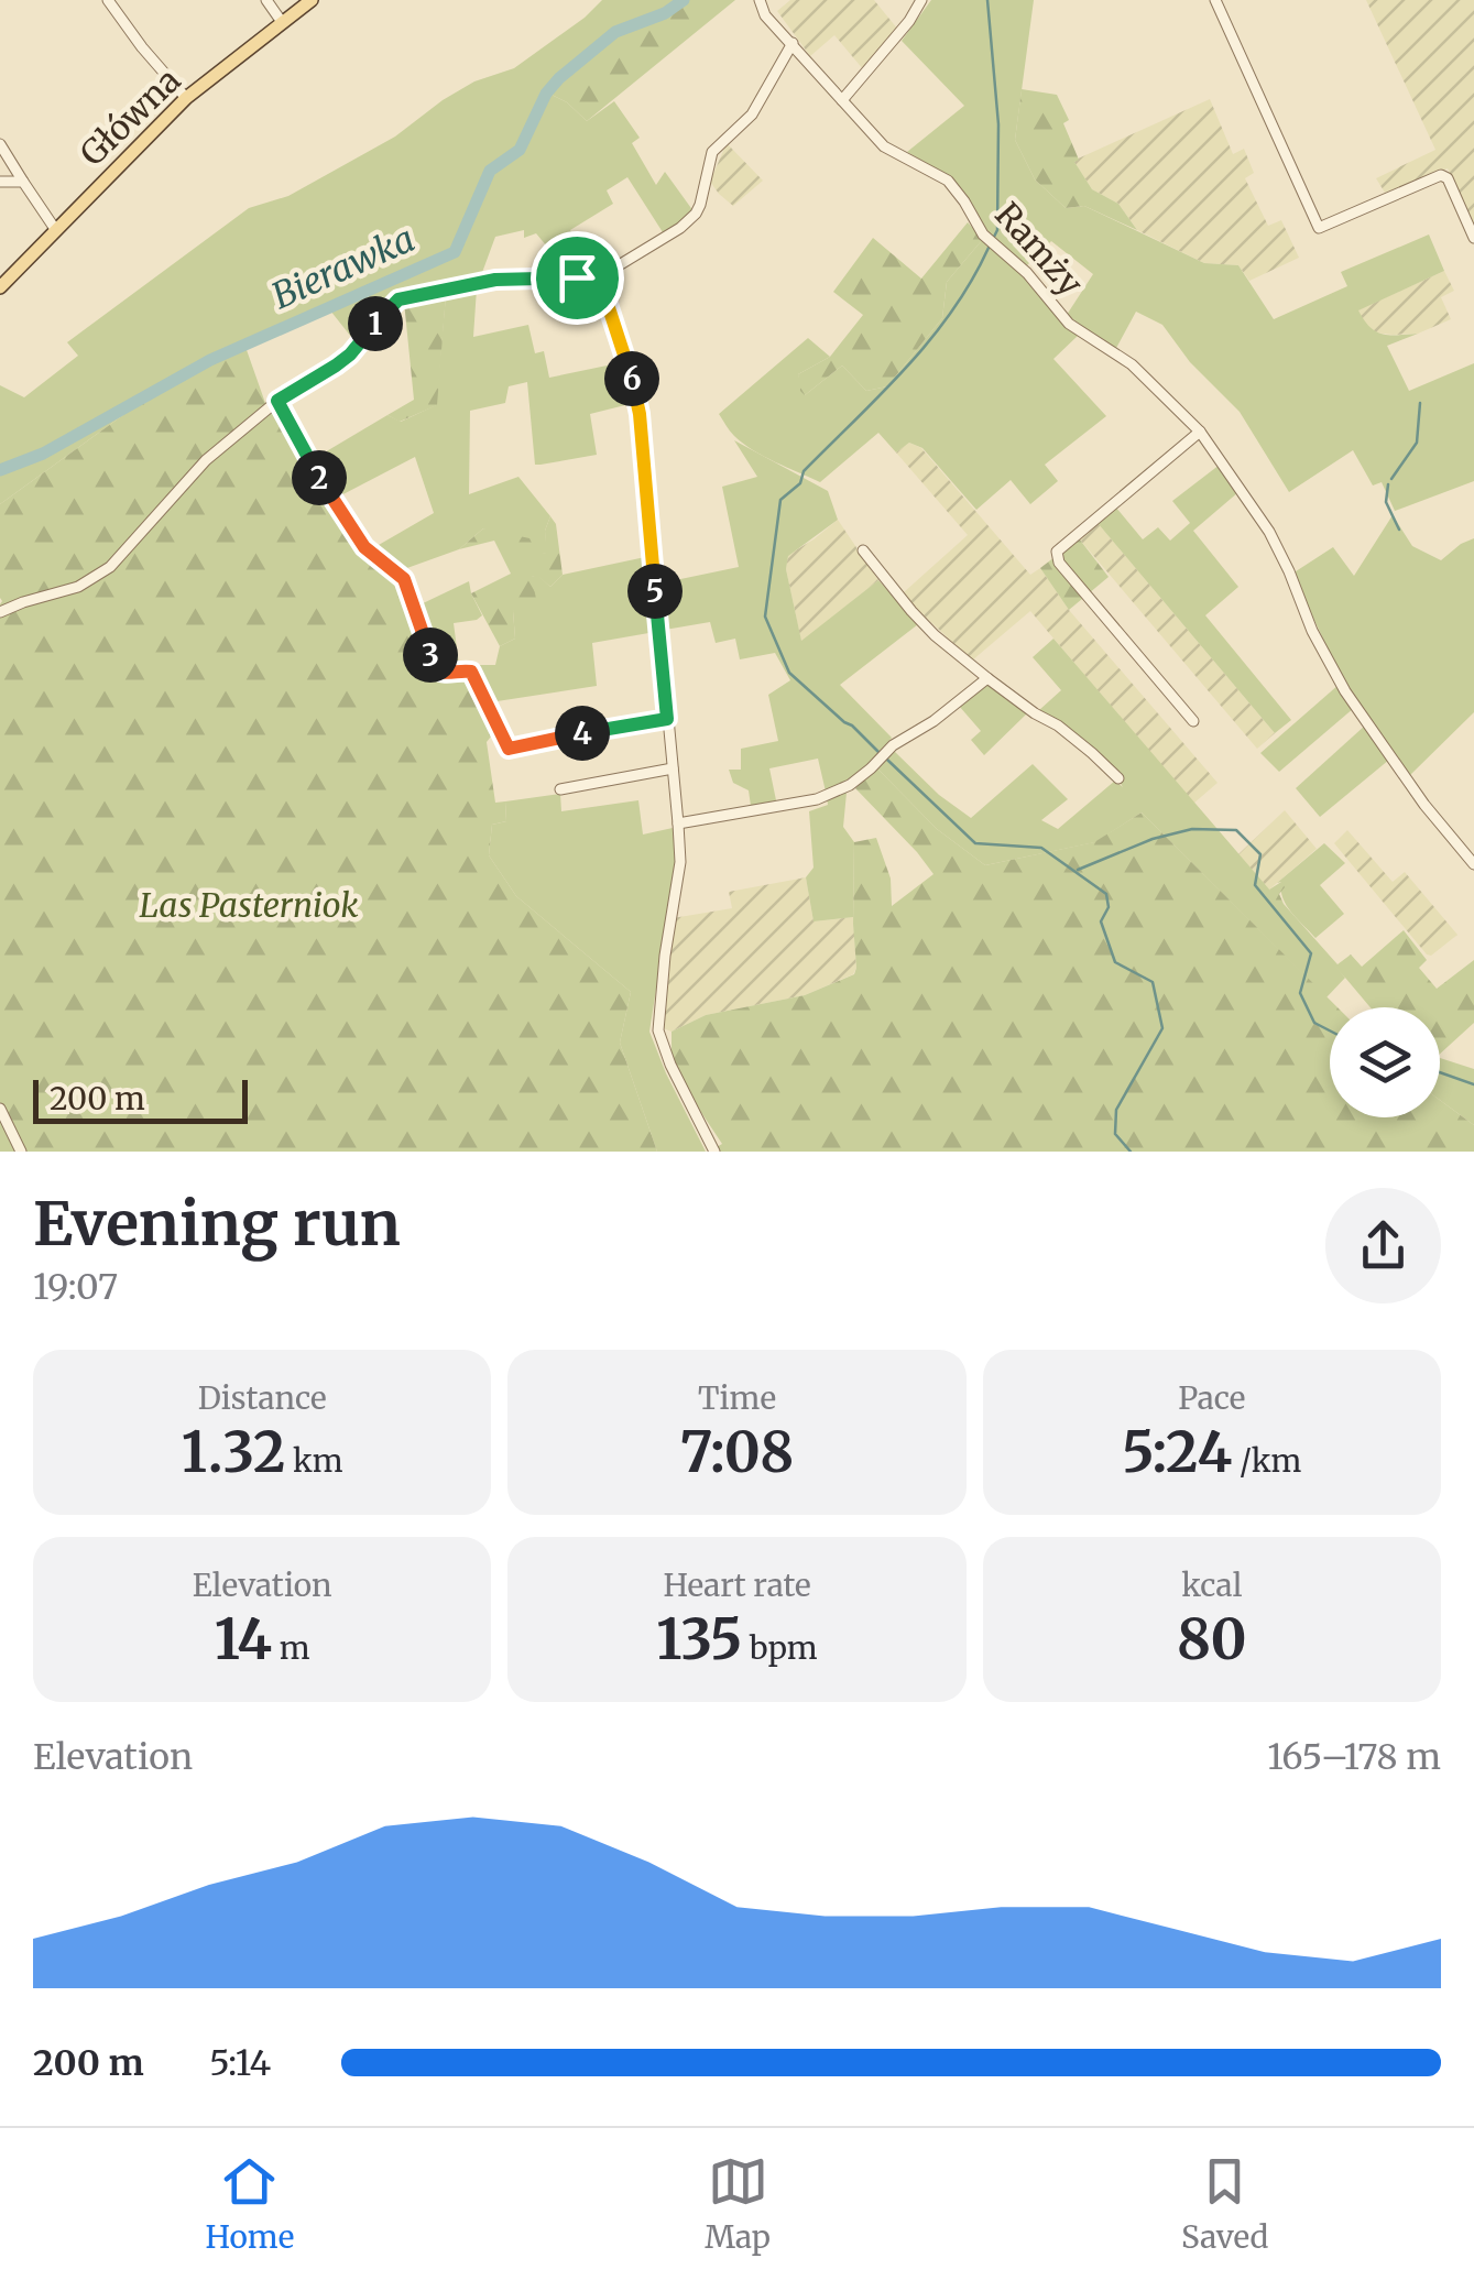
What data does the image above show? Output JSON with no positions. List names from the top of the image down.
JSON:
{
  "streets": {
    "main road": ["Główna"],
    "street": ["Ramży"]
  },
  "water": ["Bierawka"],
  "parks": ["Las Pasterniok"],
  "scale_bar": "200 m",
  "page": {
    "pins": [
      "1",
      "6",
      "2",
      "5",
      "3",
      "4"
    ],
    "scale": "200 m",
    "heading": ["Evening run", "19:07"],
    "stats": [
      ["Distance", "1.32 km"],
      ["Time", "7:08"],
      ["Pace", "5:24 /km"],
      ["Elevation", "14 m"],
      ["Heart rate", "135 bpm"],
      ["kcal", "80"]
    ],
    "chart": ["Elevation", "165–178 m"],
    "list": [
      {
        "name": "200 m",
        "note": "5:14"
      }
    ],
    "tabs": ["Home", "Map", "Saved"]
  }
}
